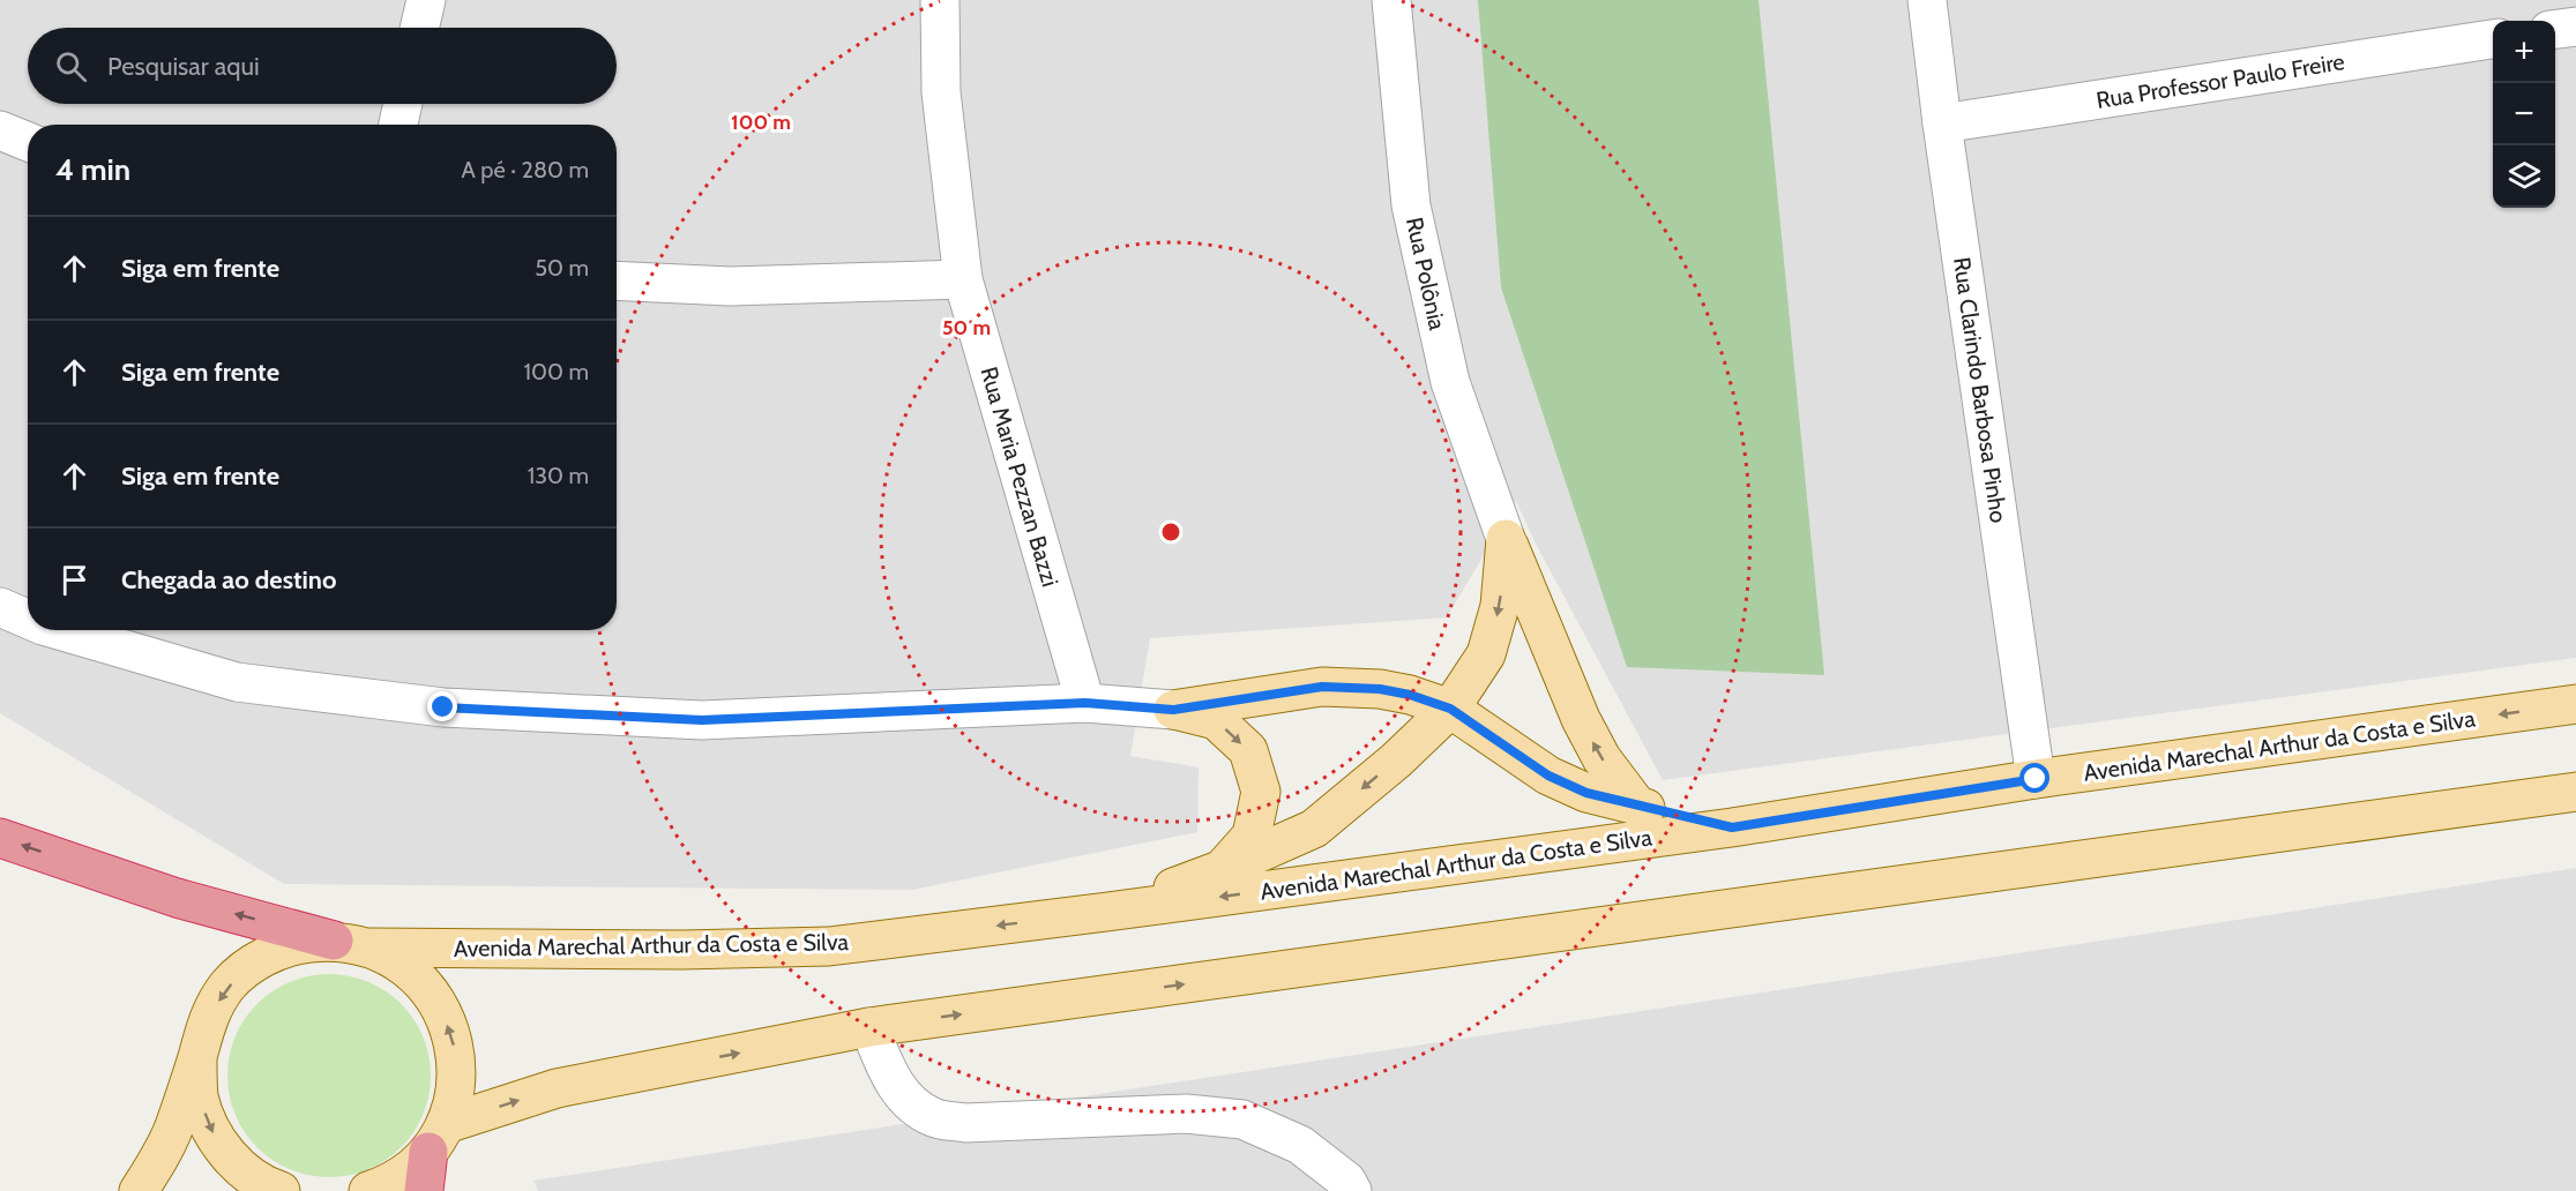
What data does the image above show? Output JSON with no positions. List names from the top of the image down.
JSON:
{
  "streets": {
    "main road": ["Avenida Marechal Arthur da Costa e Silva"],
    "street": [
      "Rua Professor Paulo Freire",
      "Rua Polônia",
      "Rua Clarindo Barbosa Pinho",
      "Rua Maria Pezzan Bazzi"
    ]
  },
  "crossings": [
    ["Rua Professor Paulo Freire", "Rua Clarindo Barbosa Pinho"],
    ["Rua Clarindo Barbosa Pinho", "Avenida Marechal Arthur da Costa e Silva"]
  ],
  "page": {
    "map_buttons": ["+", "−"],
    "search": "Pesquisar aqui",
    "heading": ["4 min", "A pé · 280 m"],
    "list": [
      ["Siga em frente", "50 m"],
      ["Siga em frente", "100 m"],
      ["Siga em frente", "130 m"],
      "Chegada ao destino"
    ]
  },
  "rings": ["100 m", "50 m"]
}
